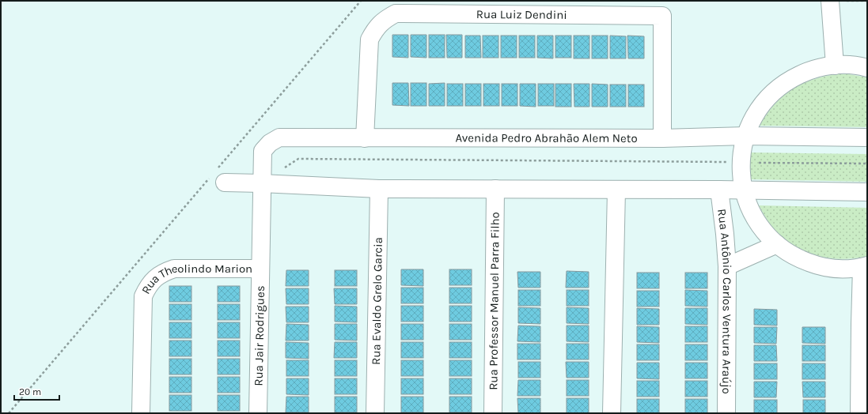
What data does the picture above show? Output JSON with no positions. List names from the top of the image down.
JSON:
{
  "streets": {
    "street": [
      "Rua Luiz Dendini",
      "Avenida Pedro Abrahão Alem Neto",
      "Rua Theolindo Marion",
      "Rua Evaldo Grelo Garcia",
      "Rua Professor Manuel Parra Filho",
      "Rua Antônio Carlos Ventura Araújo",
      "Rua Jair Rodrigues"
    ]
  },
  "crossings": [
    ["Rua Luiz Dendini", "Avenida Pedro Abrahão Alem Neto"],
    ["Avenida Pedro Abrahão Alem Neto", "Rua Jair Rodrigues"],
    ["Rua Theolindo Marion", "Rua Jair Rodrigues"]
  ],
  "scale_bar": "20 m"
}
